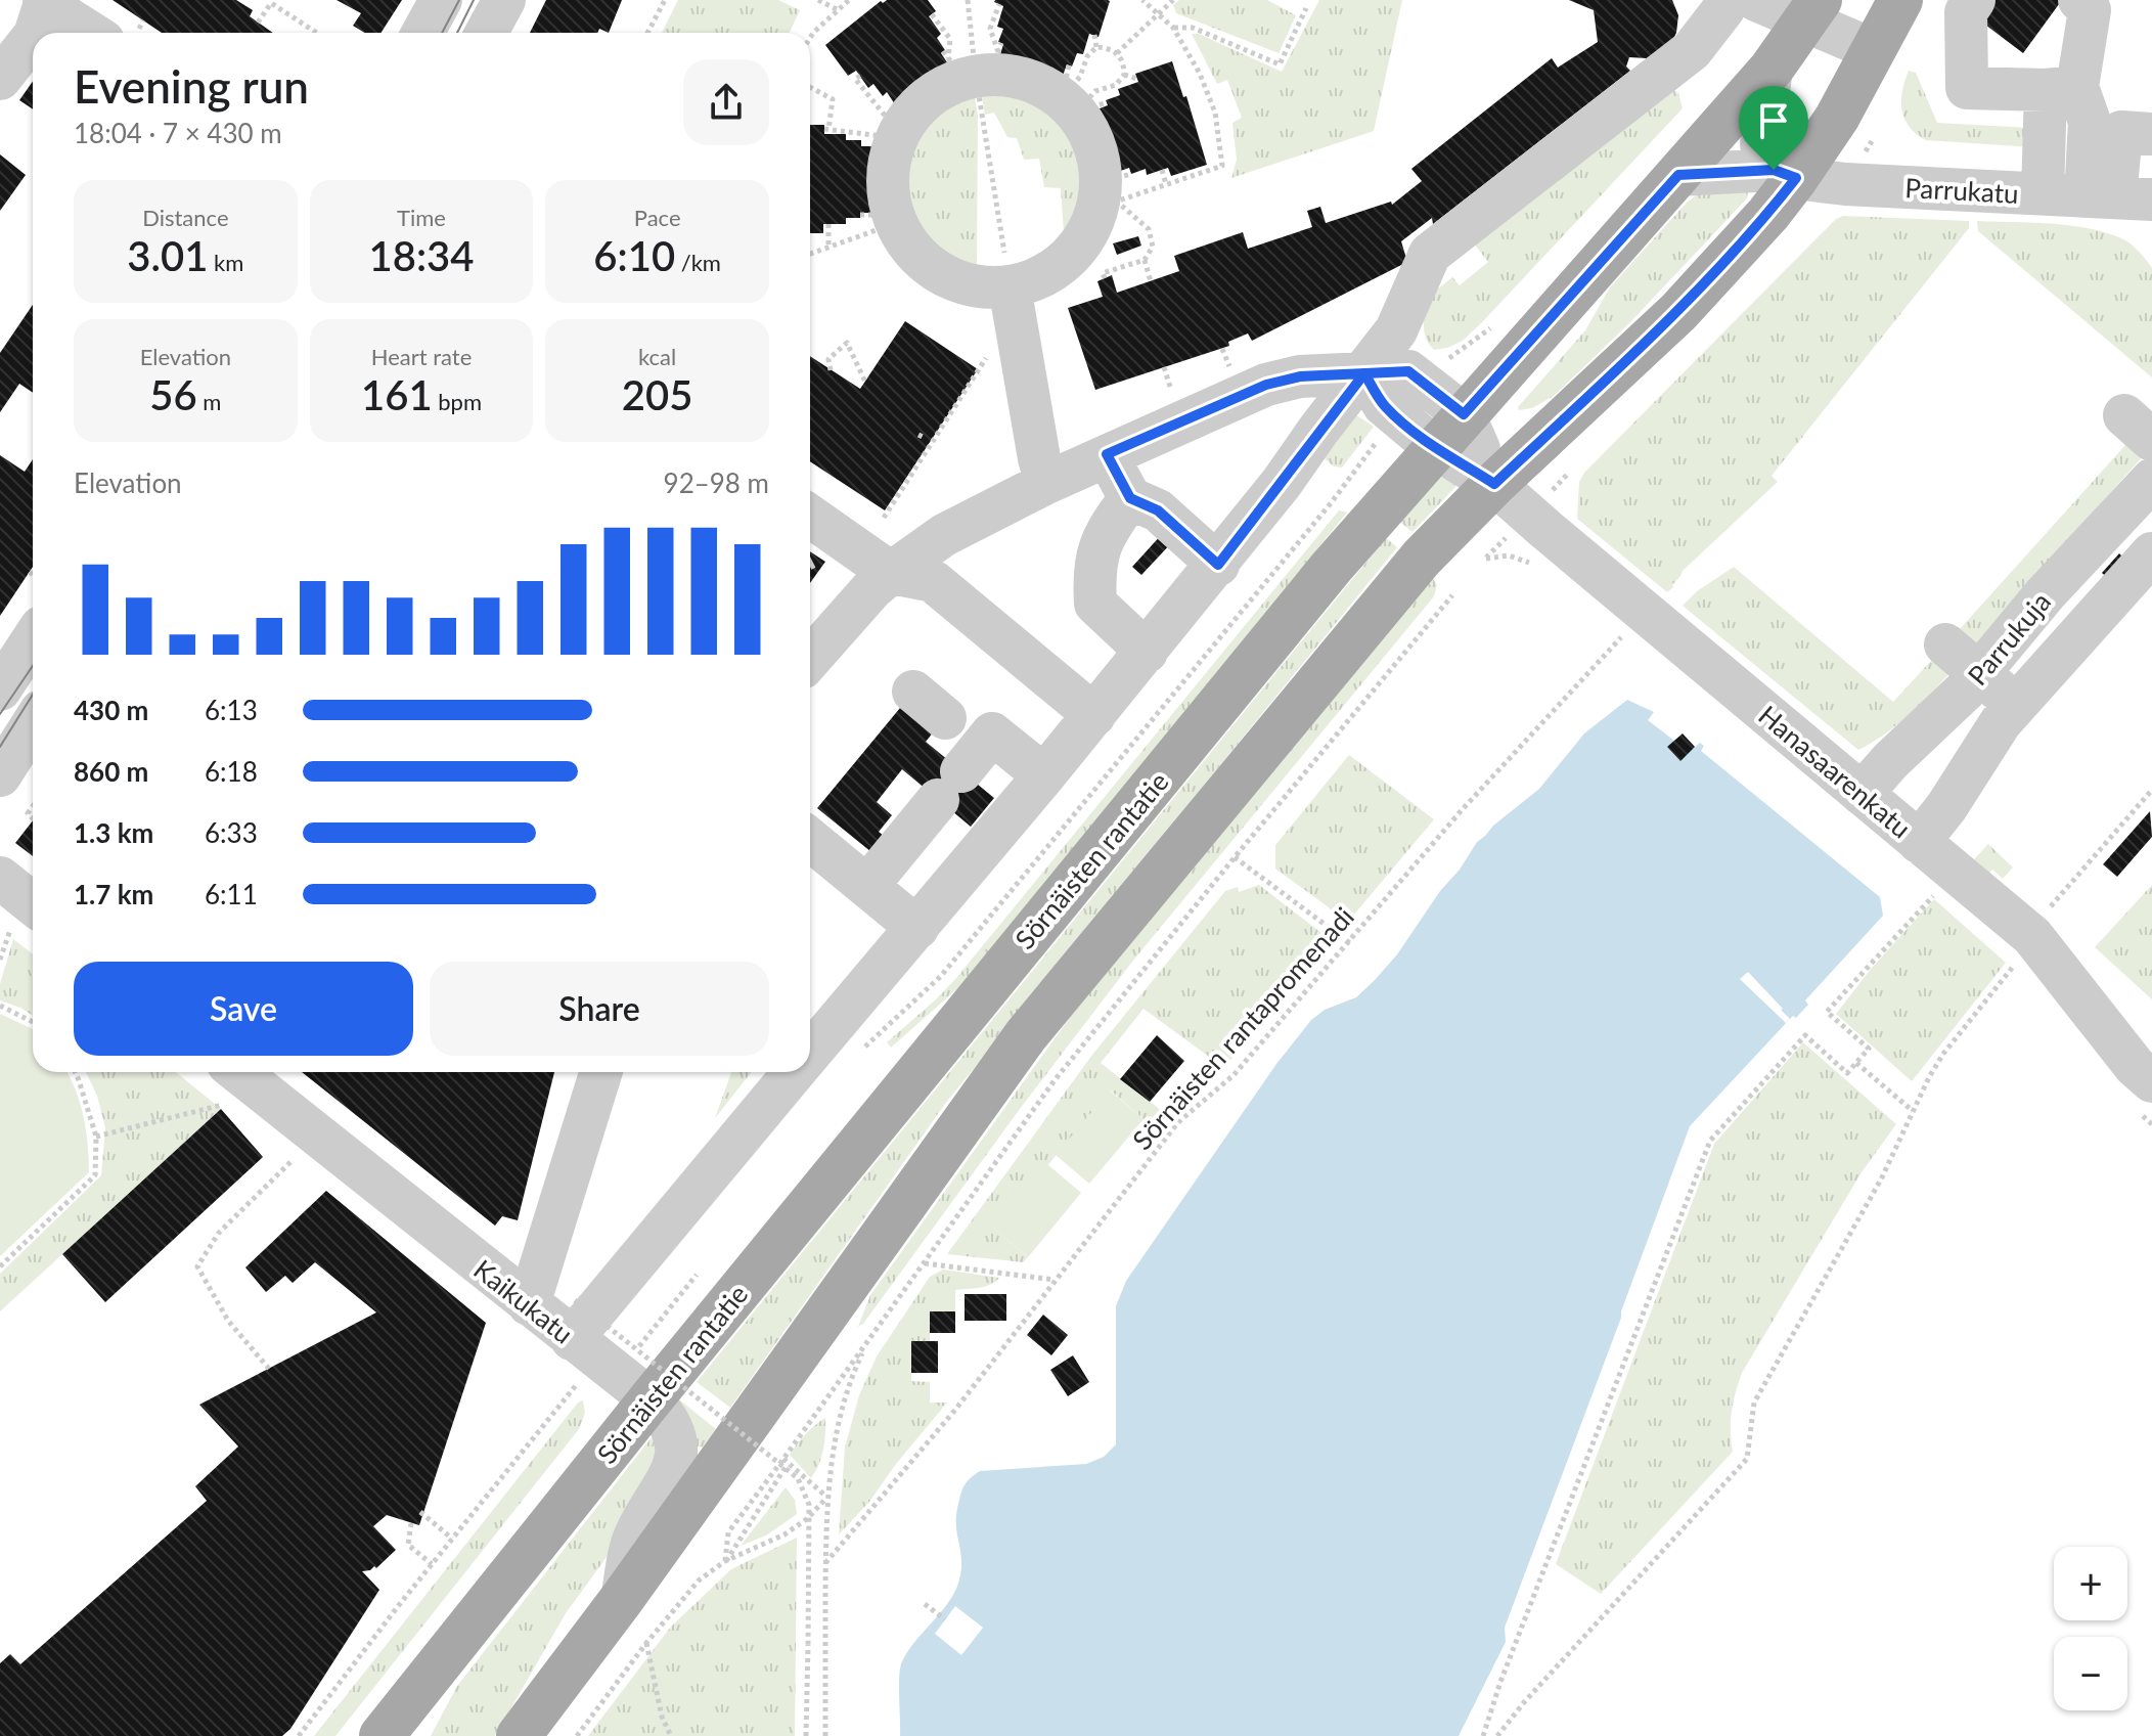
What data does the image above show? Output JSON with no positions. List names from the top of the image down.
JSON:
{
  "streets": {
    "main road": ["Sörnäisten rantatie"],
    "street": [
      "Parrukatu",
      "Parrukuja",
      "Hanasaarenkatu",
      "Kaikukatu"
    ],
    "path": ["Sörnäisten rantapromenadi"]
  },
  "crossings": [
    ["Parrukatu", "Sörnäisten rantatie"],
    ["Parrukuja", "Hanasaarenkatu"],
    ["Hanasaarenkatu", "Sörnäisten rantatie"],
    ["Hanasaarenkatu", "Sörnäisten rantapromenadi"],
    ["Sörnäisten rantatie", "Kaikukatu"]
  ],
  "page": {
    "heading": ["Evening run", "18:04 · 7 × 430 m"],
    "stats": [
      ["Distance", "3.01 km"],
      ["Time", "18:34"],
      ["Pace", "6:10 /km"],
      ["Elevation", "56 m"],
      ["Heart rate", "161 bpm"],
      ["kcal", "205"]
    ],
    "chart": ["Elevation", "92–98 m"],
    "list": [
      {
        "name": "430 m",
        "note": "6:13"
      },
      {
        "name": "860 m",
        "note": "6:18"
      },
      {
        "name": "1.3 km",
        "note": "6:33"
      },
      {
        "name": "1.7 km",
        "note": "6:11"
      }
    ],
    "buttons": ["Save", "Share"],
    "map_buttons": ["+", "−"]
  }
}
